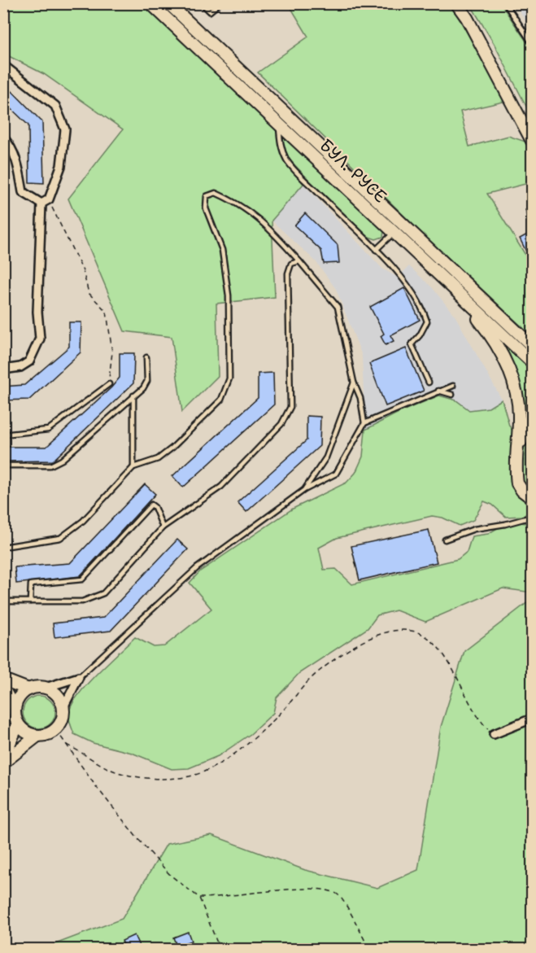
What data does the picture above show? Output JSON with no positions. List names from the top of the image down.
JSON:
{
  "streets": {
    "main road": ["БУЛ. РУСЕ"]
  }
}
